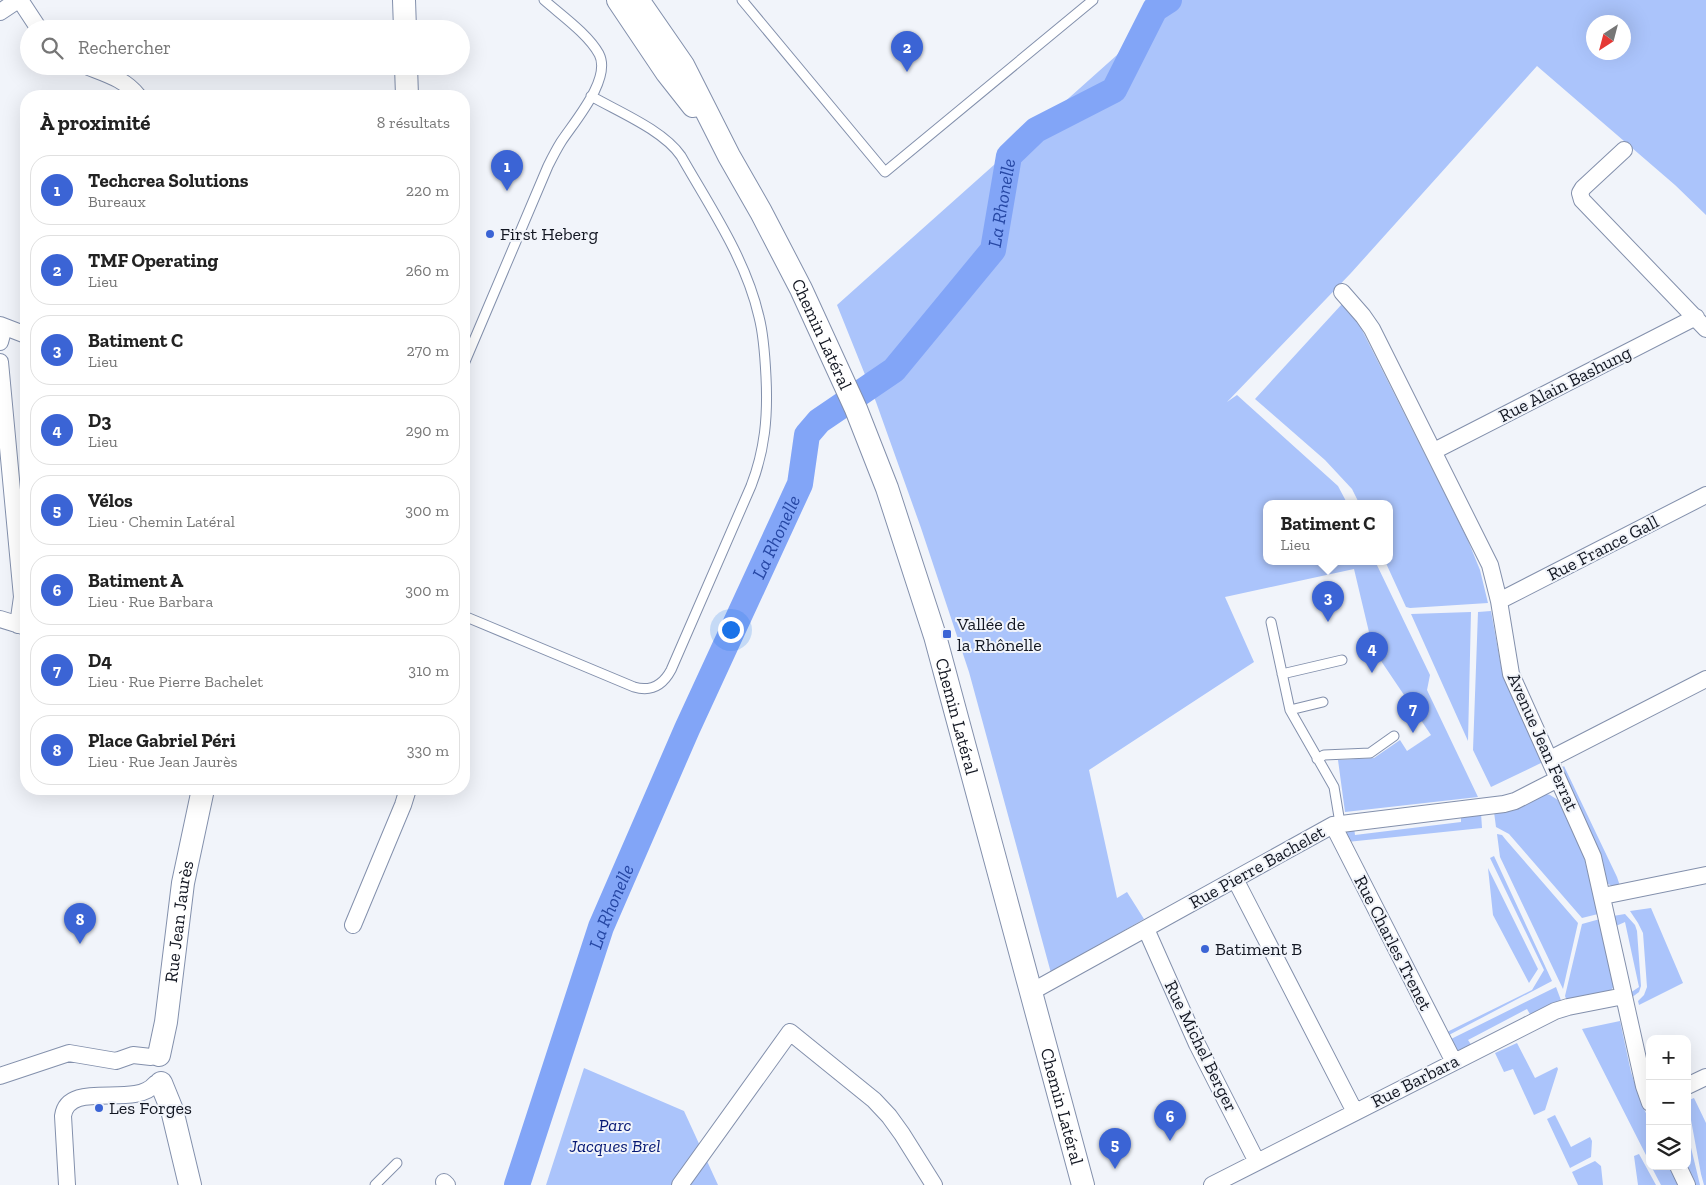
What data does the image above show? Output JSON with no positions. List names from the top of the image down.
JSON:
{
  "streets": {
    "street": [
      "Chemin Latéral",
      "Rue Alain Bashung",
      "Rue France Gall",
      "Avenue Jean Ferrat",
      "Rue Pierre Bachelet",
      "Rue Jean Jaurès",
      "Rue Charles Trenet",
      "Rue Michel Berger",
      "Rue Barbara"
    ]
  },
  "crossings": [
    ["Chemin Latéral", "Rue Pierre Bachelet"],
    ["Rue Alain Bashung", "Avenue Jean Ferrat"],
    ["Rue France Gall", "Avenue Jean Ferrat"],
    ["Avenue Jean Ferrat", "Rue Pierre Bachelet"],
    ["Avenue Jean Ferrat", "Rue Barbara"],
    ["Rue Pierre Bachelet", "Rue Charles Trenet"],
    ["Rue Pierre Bachelet", "Rue Michel Berger"],
    ["Rue Charles Trenet", "Rue Barbara"],
    ["Rue Michel Berger", "Rue Barbara"]
  ],
  "water": ["La Rhonelle"],
  "parks": ["Parc Jacques Brel"],
  "places": {
    "other": ["First Heberg", "Batiment B", "Les Forges"],
    "transit": ["Vallée de la Rhônelle"]
  },
  "north": "bottom left",
  "page": {
    "search": "Rechercher",
    "pins": [
      "2",
      "1",
      "3",
      "4",
      "7",
      "8",
      "6",
      "5"
    ],
    "heading": ["À proximité", "8 résultats"],
    "list": [
      {
        "mark": "1",
        "name": "Techcrea Solutions",
        "note": "Bureaux",
        "value": "220 m"
      },
      {
        "mark": "2",
        "name": "TMF Operating",
        "note": "Lieu",
        "value": "260 m"
      },
      {
        "mark": "3",
        "name": "Batiment C",
        "note": "Lieu",
        "value": "270 m"
      },
      {
        "mark": "4",
        "name": "D3",
        "note": "Lieu",
        "value": "290 m"
      },
      {
        "mark": "5",
        "name": "Vélos",
        "note": "Lieu · Chemin Latéral",
        "value": "300 m"
      },
      {
        "mark": "6",
        "name": "Batiment A",
        "note": "Lieu · Rue Barbara",
        "value": "300 m"
      },
      {
        "mark": "7",
        "name": "D4",
        "note": "Lieu · Rue Pierre Bachelet",
        "value": "310 m"
      },
      {
        "mark": "8",
        "name": "Place Gabriel Péri",
        "note": "Lieu · Rue Jean Jaurès",
        "value": "330 m"
      }
    ],
    "popup": ["Batiment C", "Lieu"],
    "map_buttons": ["+", "−"]
  }
}
